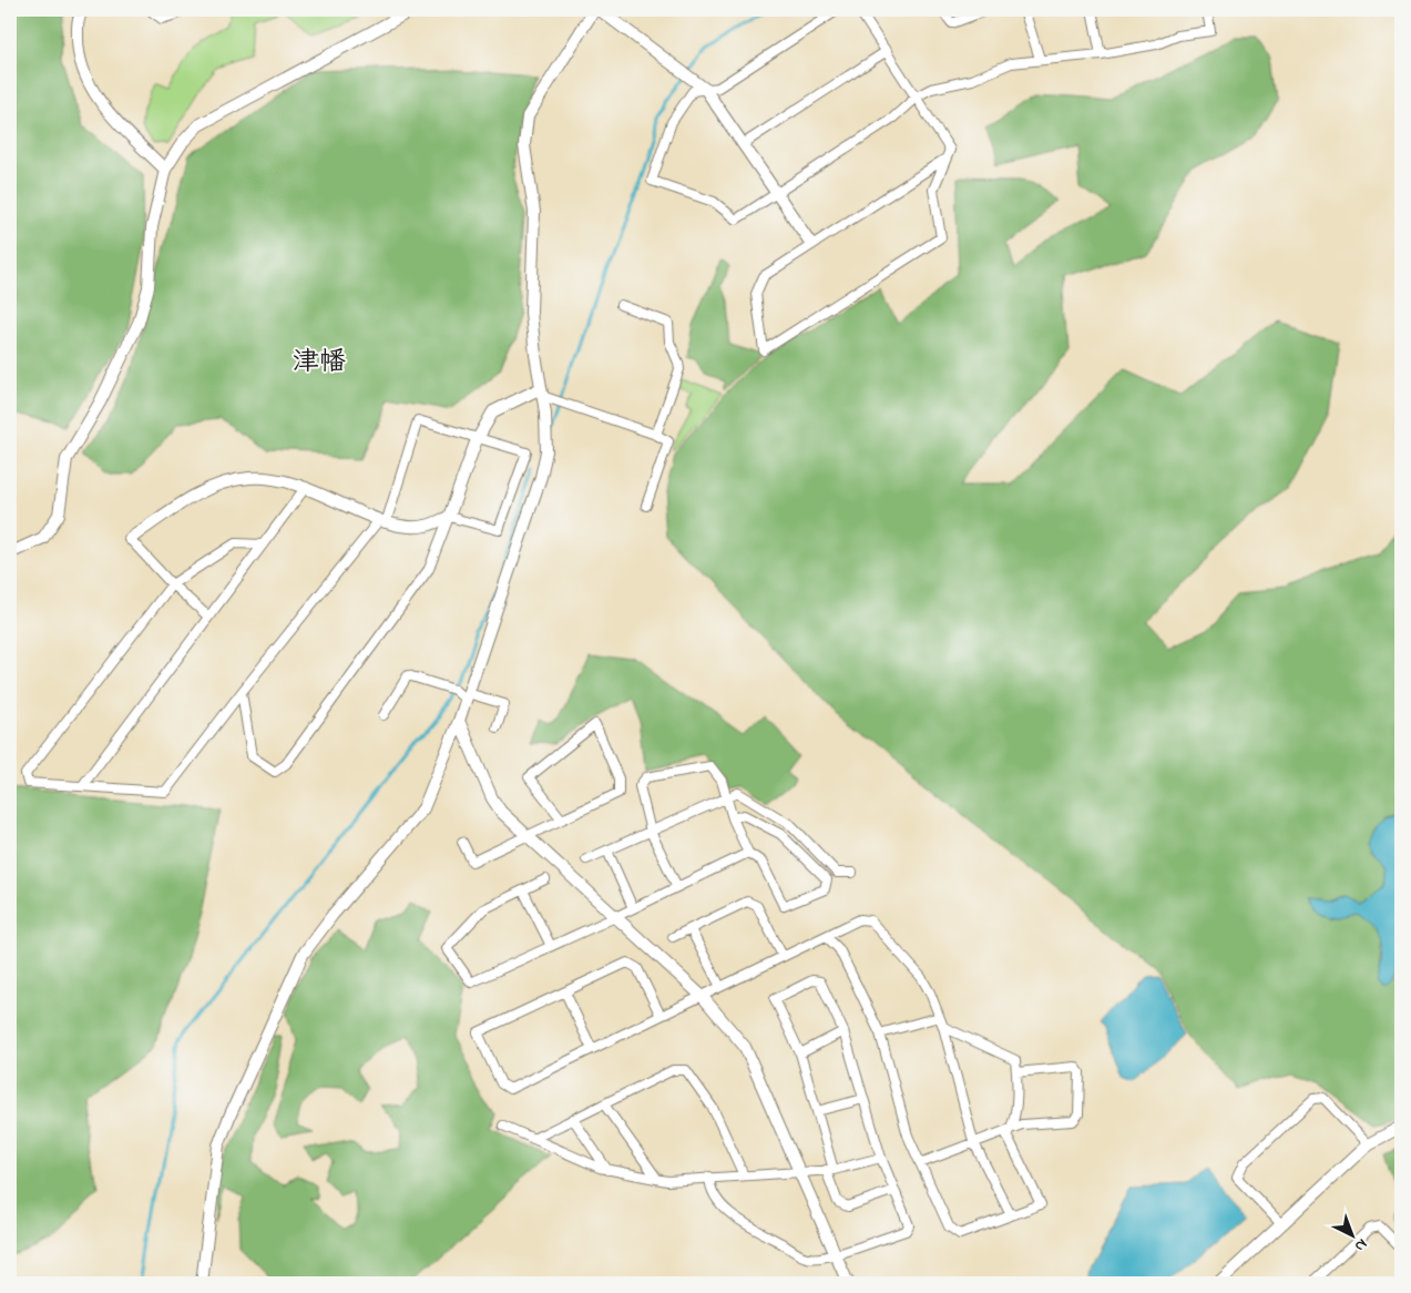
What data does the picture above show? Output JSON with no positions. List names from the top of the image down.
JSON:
{
  "districts": ["津幡"],
  "north": "bottom right"
}
